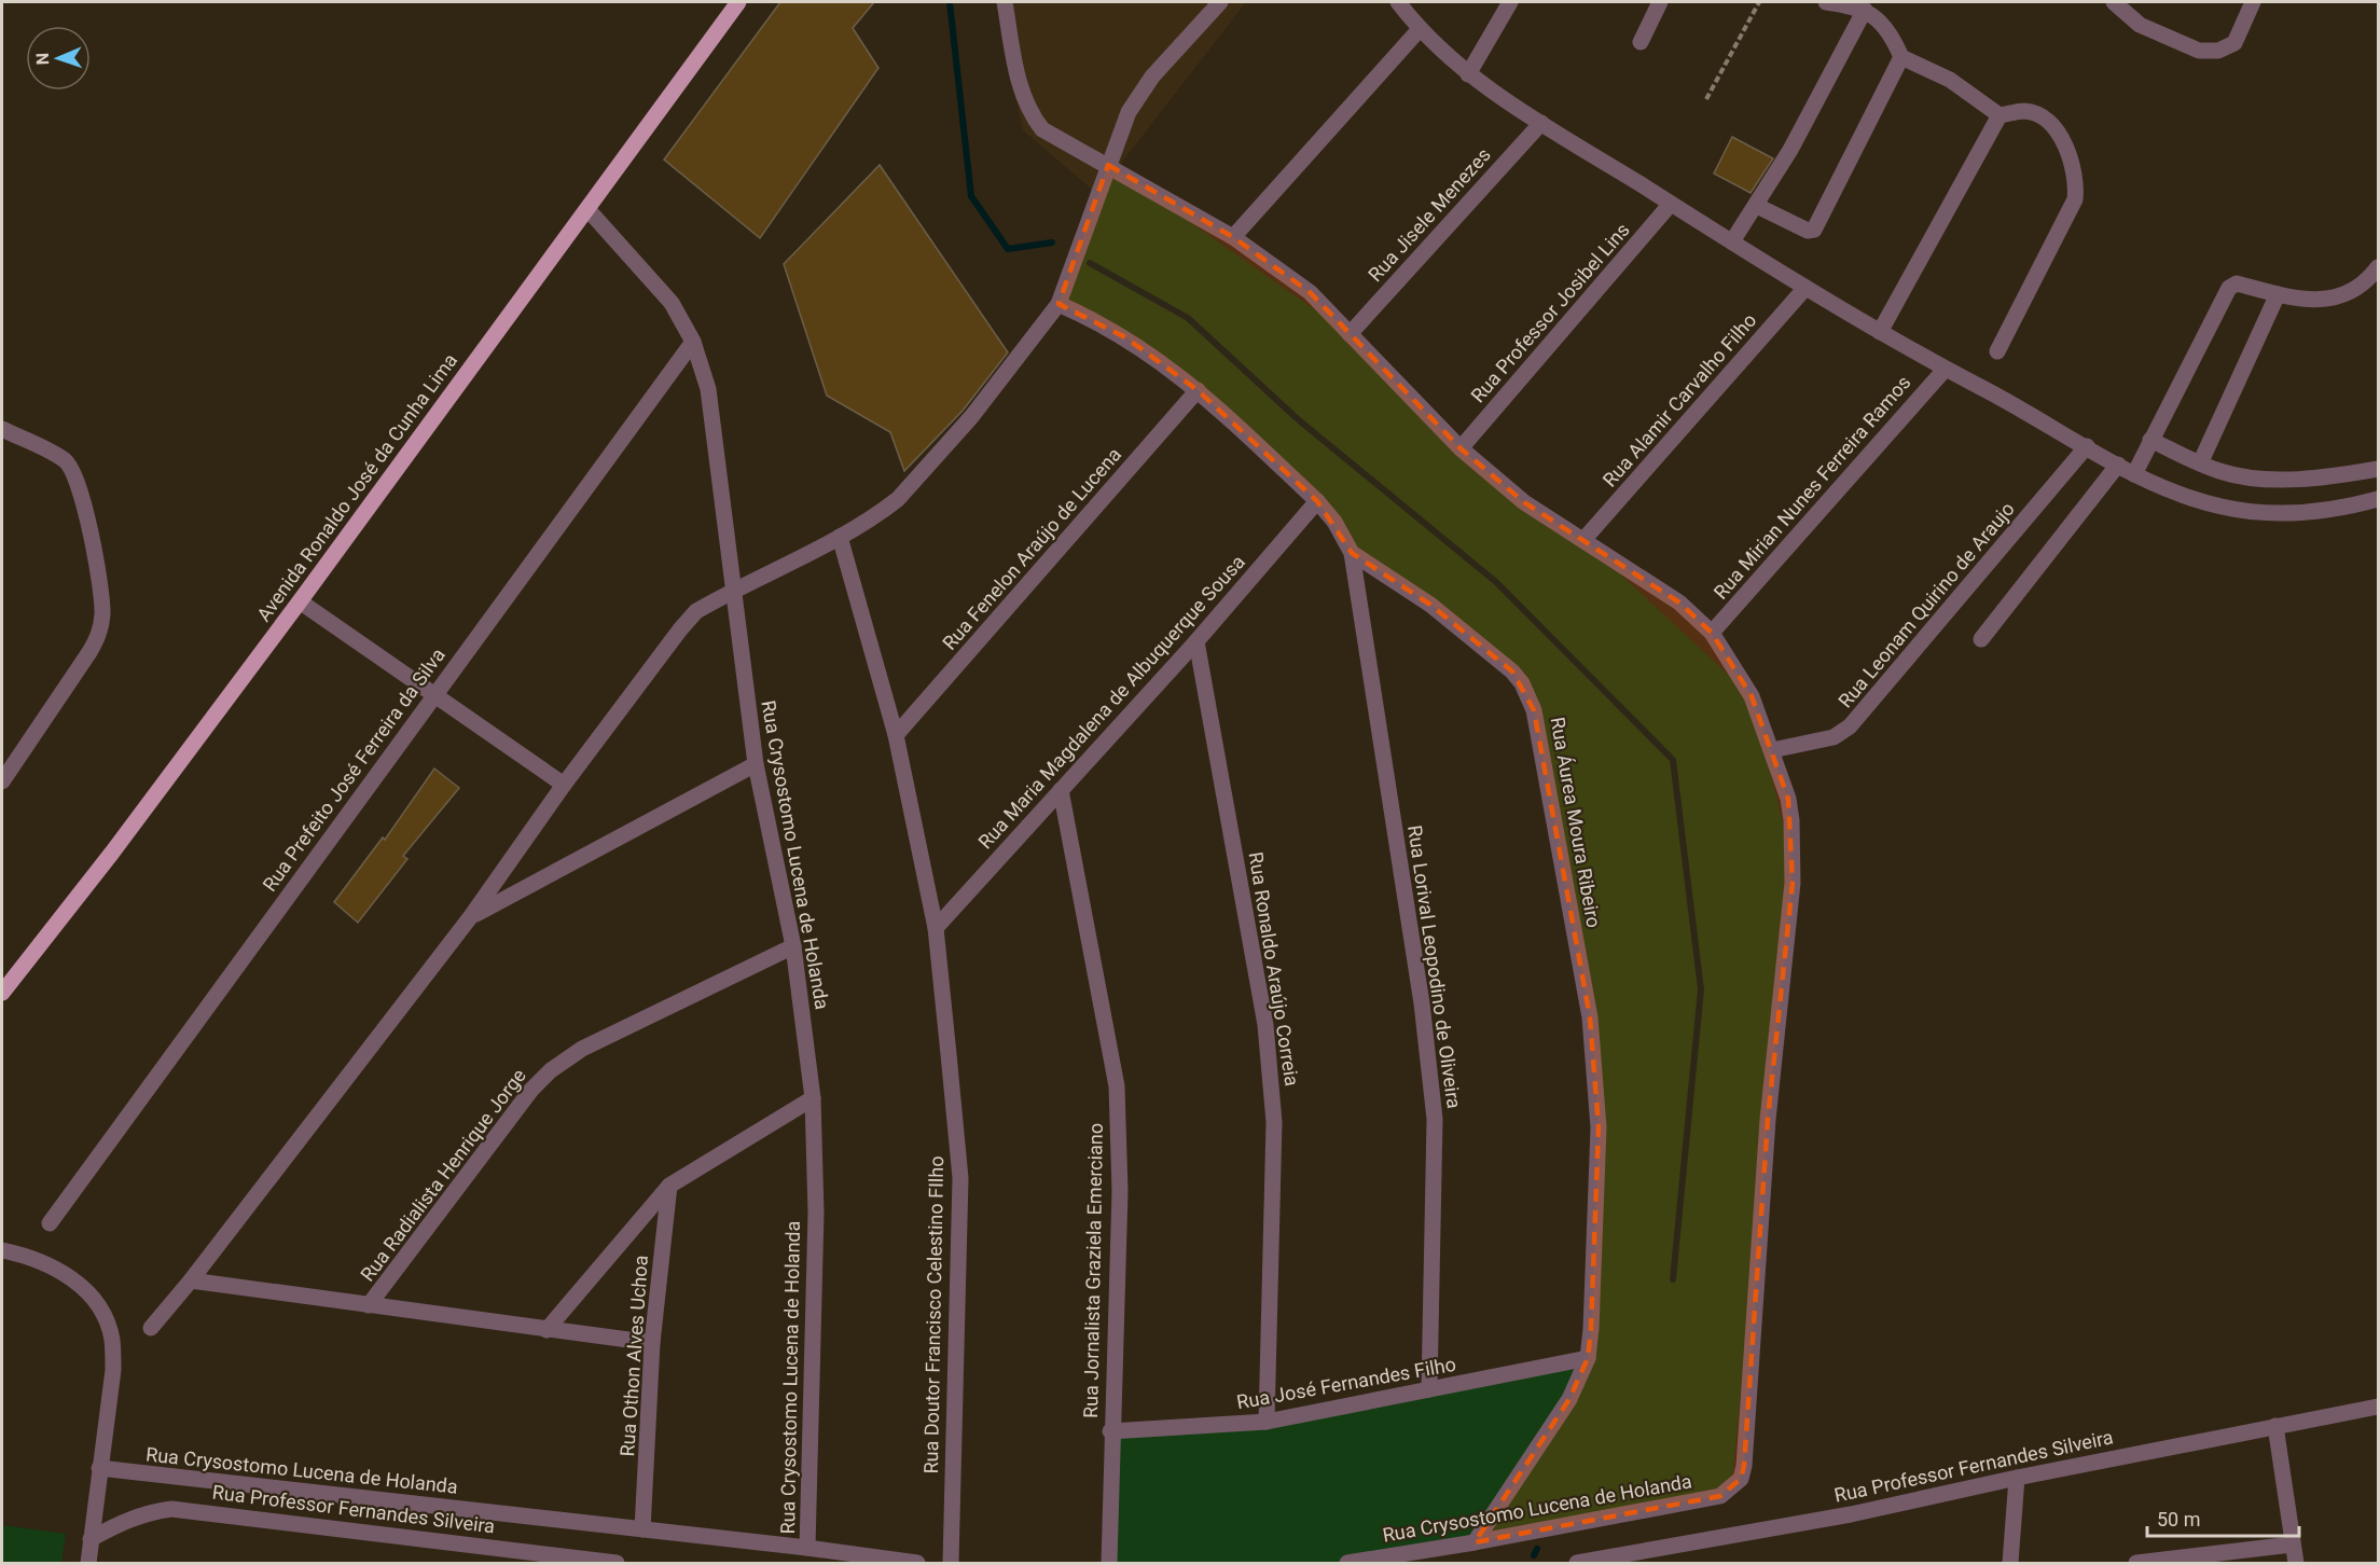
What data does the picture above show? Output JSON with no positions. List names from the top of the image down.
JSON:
{
  "streets": {
    "main road": ["Avenida Ronaldo José da Cunha Lima"],
    "street": [
      "Rua Jisele Menezes",
      "Rua Professor Josibel Lins",
      "Rua Alamir Carvalho Filho",
      "Rua Mirian Nunes Ferreira Ramos",
      "Rua Fenelon Araújo de Lucena",
      "Rua Leonam Quirino de Araujo",
      "Rua Maria Magdalena de Albuquerque Sousa",
      "Rua Prefeito José Ferreira da Silva",
      "Rua Áurea Moura Ribeiro",
      "Rua Crysostomo Lucena de Holanda",
      "Rua Lorival Leopodino de Oliveira",
      "Rua Ronaldo Araújo Correia",
      "Rua Radialista Henrique Jorge",
      "Rua Jornalista Graziela Emerciano",
      "Rua Doutor Francisco Celestino FIlho",
      "Rua Othon Alves Uchoa",
      "Rua José Fernandes Filho",
      "Rua Professor Fernandes Silveira"
    ]
  },
  "crossings": [
    ["Avenida Ronaldo José da Cunha Lima", "Rua Crysostomo Lucena de Holanda"],
    ["Rua Fenelon Araújo de Lucena", "Rua Áurea Moura Ribeiro"],
    ["Rua Fenelon Araújo de Lucena", "Rua Doutor Francisco Celestino FIlho"],
    ["Rua Leonam Quirino de Araujo", "Rua Crysostomo Lucena de Holanda"],
    ["Rua Maria Magdalena de Albuquerque Sousa", "Rua Áurea Moura Ribeiro"],
    ["Rua Maria Magdalena de Albuquerque Sousa", "Rua Ronaldo Araújo Correia"],
    ["Rua Maria Magdalena de Albuquerque Sousa", "Rua Jornalista Graziela Emerciano"],
    ["Rua Maria Magdalena de Albuquerque Sousa", "Rua Doutor Francisco Celestino FIlho"],
    ["Rua Prefeito José Ferreira da Silva", "Rua Crysostomo Lucena de Holanda"],
    ["Rua Áurea Moura Ribeiro", "Rua Crysostomo Lucena de Holanda"],
    ["Rua Áurea Moura Ribeiro", "Rua Lorival Leopodino de Oliveira"],
    ["Rua Áurea Moura Ribeiro", "Rua José Fernandes Filho"],
    ["Rua Crysostomo Lucena de Holanda", "Rua Radialista Henrique Jorge"],
    ["Rua Crysostomo Lucena de Holanda", "Rua Othon Alves Uchoa"],
    ["Rua Lorival Leopodino de Oliveira", "Rua José Fernandes Filho"],
    ["Rua Ronaldo Araújo Correia", "Rua José Fernandes Filho"],
    ["Rua Jornalista Graziela Emerciano", "Rua José Fernandes Filho"]
  ],
  "scale_bar": "50 m",
  "north": "left"
}
